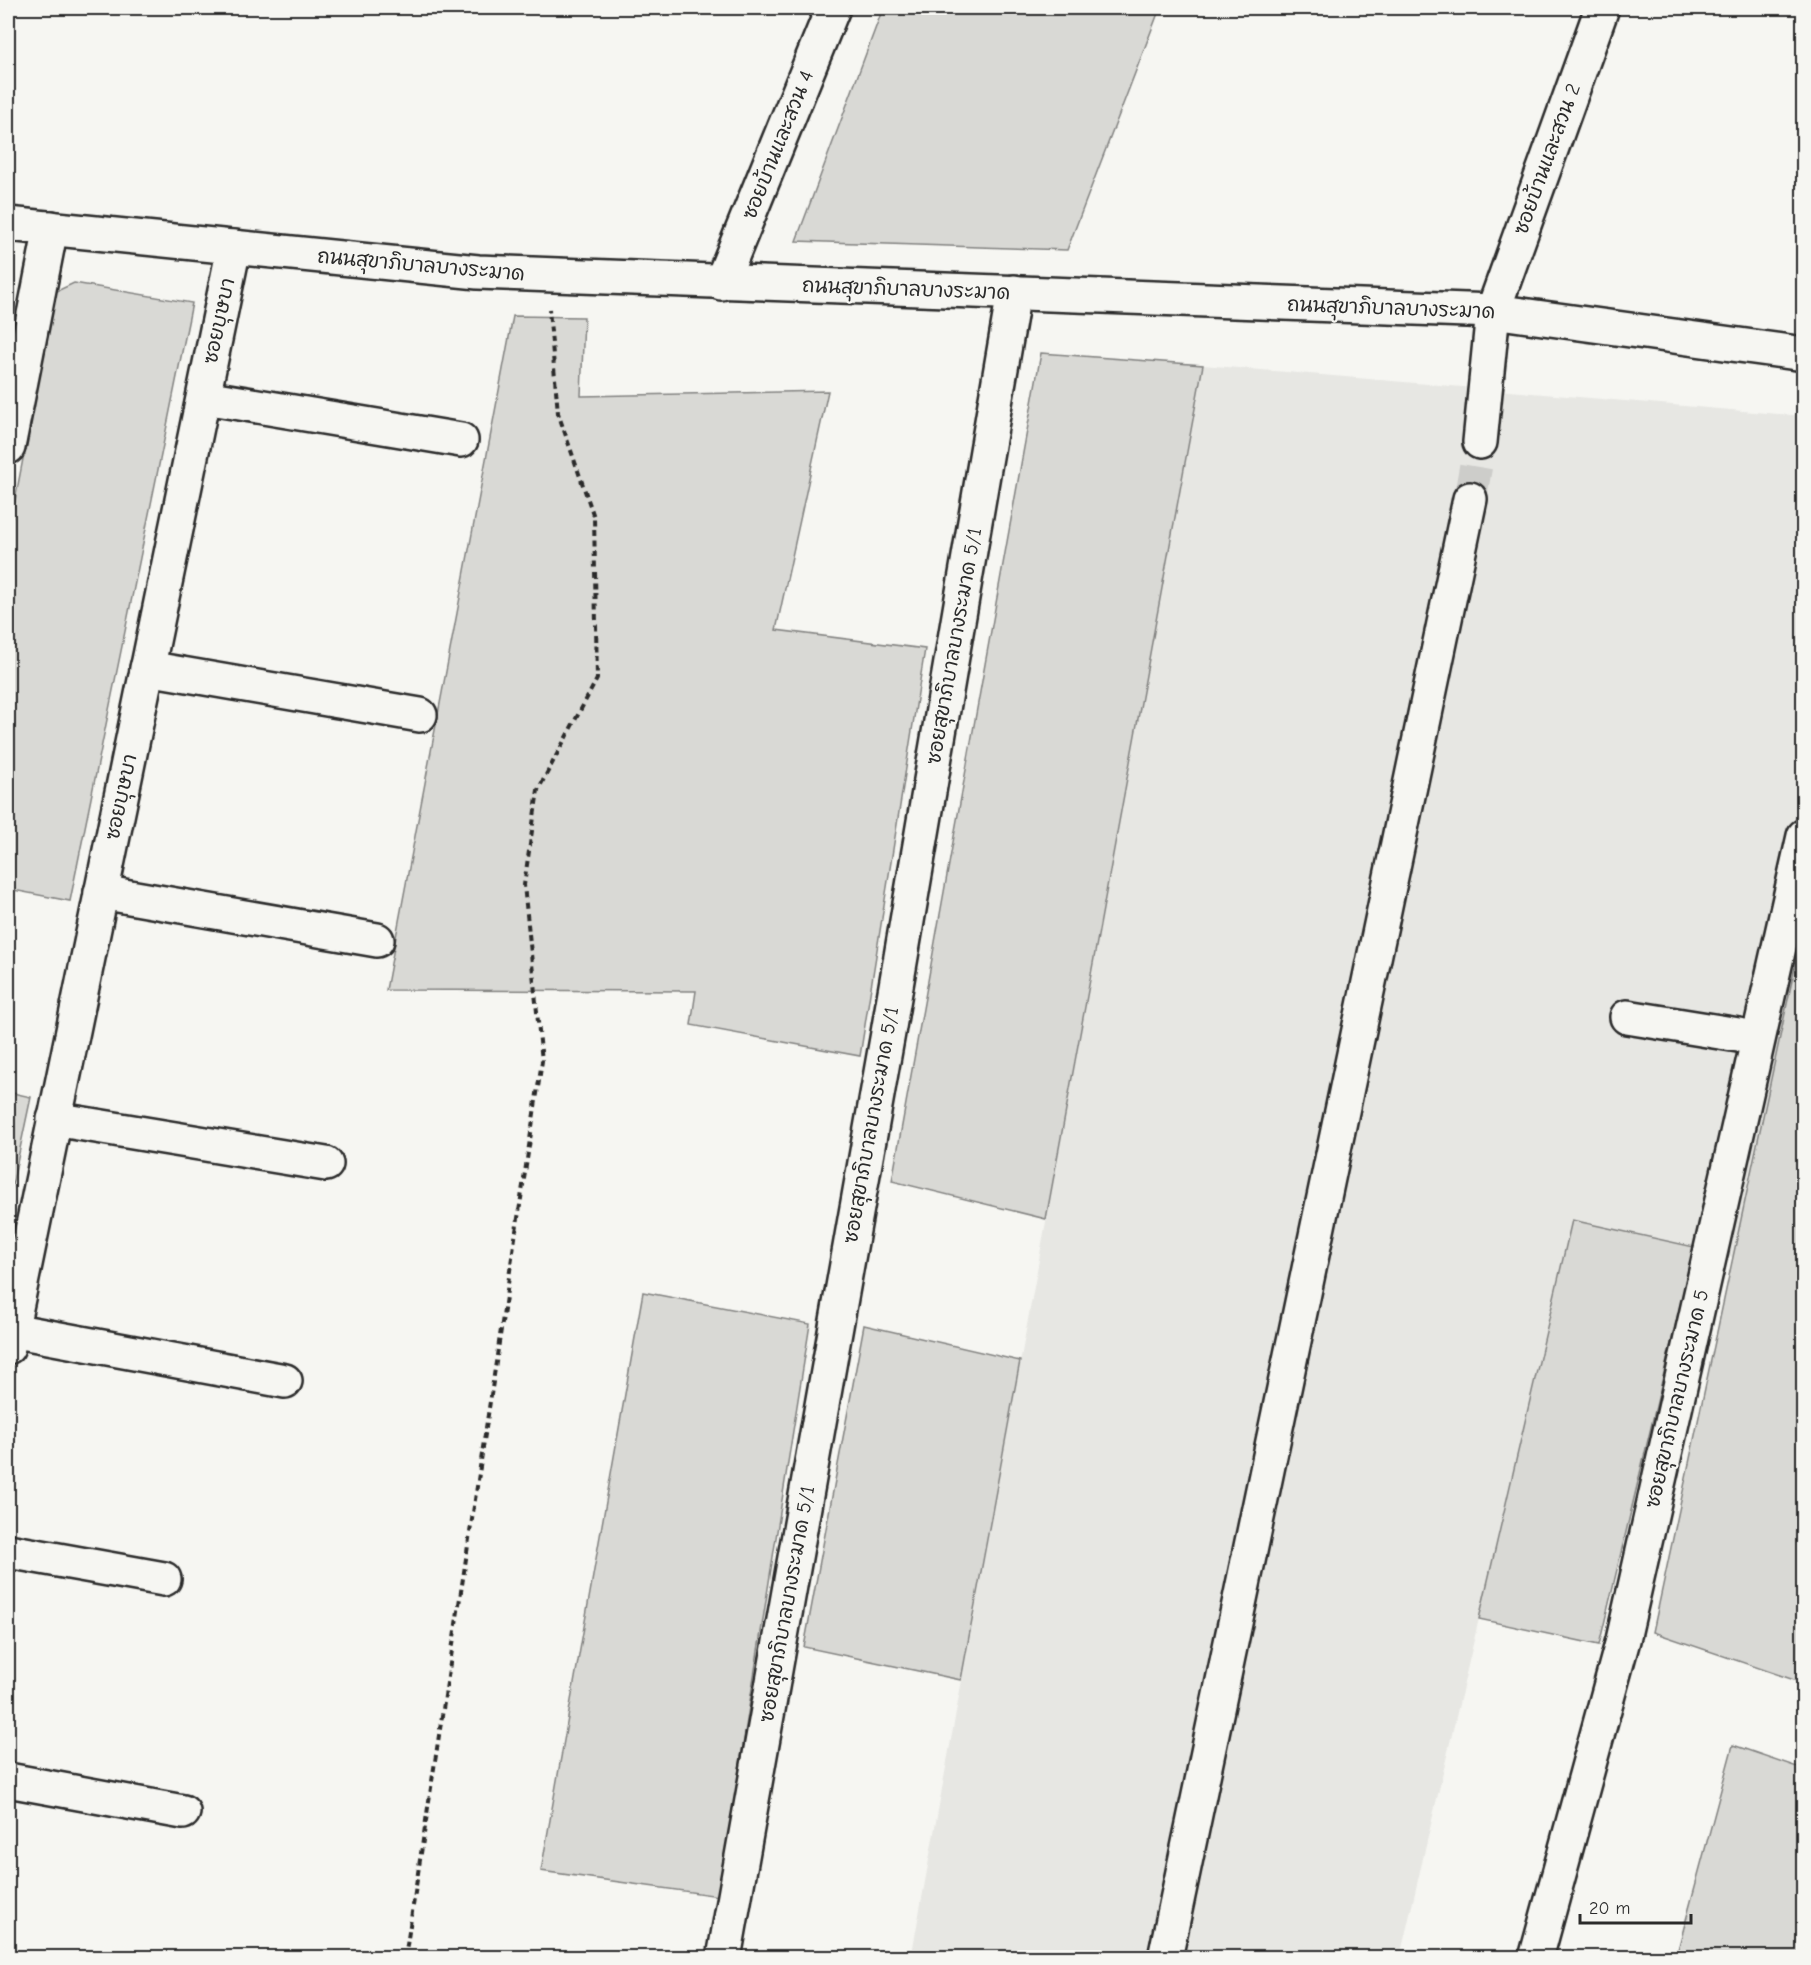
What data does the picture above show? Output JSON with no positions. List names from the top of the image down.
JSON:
{
  "streets": {
    "street": [
      "ซอยบ้านและสวน 4",
      "ซอยบ้านและสวน 2",
      "ถนนสุขาภิบาลบางระมาด",
      "ซอยบุษบา",
      "ซอยสุขาภิบาลบางระมาด 5/1",
      "ซอยสุขาภิบาลบางระมาด 5"
    ]
  },
  "crossings": [
    ["ซอยบ้านและสวน 4", "ถนนสุขาภิบาลบางระมาด"],
    ["ซอยบ้านและสวน 2", "ถนนสุขาภิบาลบางระมาด"],
    ["ถนนสุขาภิบาลบางระมาด", "ซอยบุษบา"],
    ["ถนนสุขาภิบาลบางระมาด", "ซอยสุขาภิบาลบางระมาด 5/1"]
  ],
  "scale_bar": "20 m"
}
